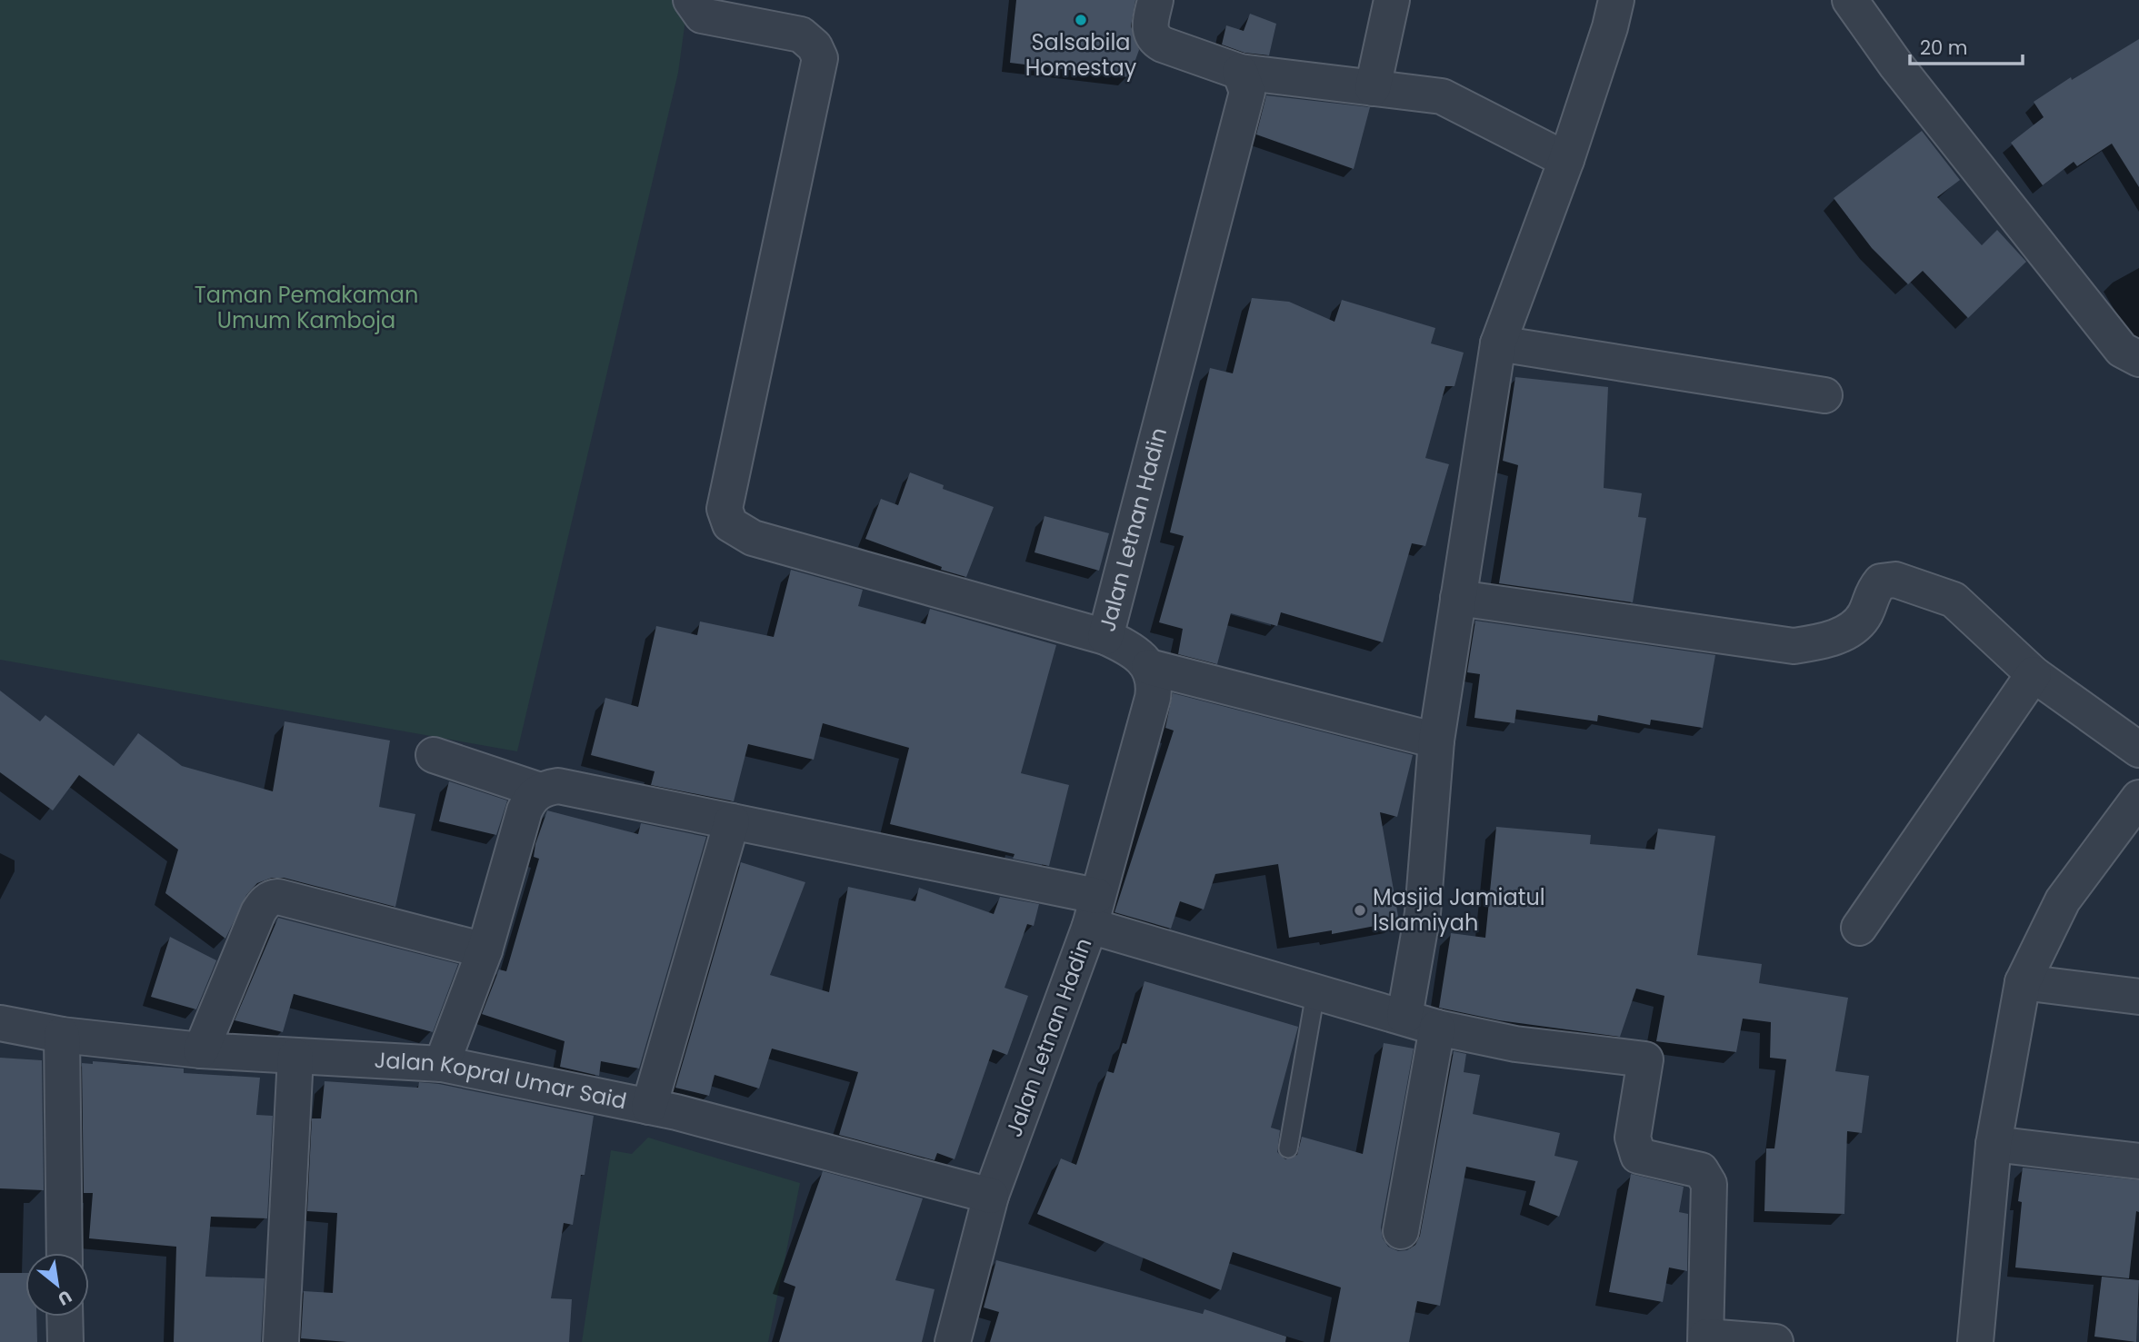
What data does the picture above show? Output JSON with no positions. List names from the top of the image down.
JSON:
{
  "streets": {
    "street": ["Jalan Letnan Hadin", "Jalan Kopral Umar Said"]
  },
  "crossings": [
    ["Jalan Letnan Hadin", "Jalan Kopral Umar Said"]
  ],
  "parks": ["Taman Pemakaman Umum Kamboja"],
  "places": ["Salsabila Homestay", "Masjid Jamiatul Islamiyah"],
  "scale_bar": "20 m",
  "north": "bottom right"
}
